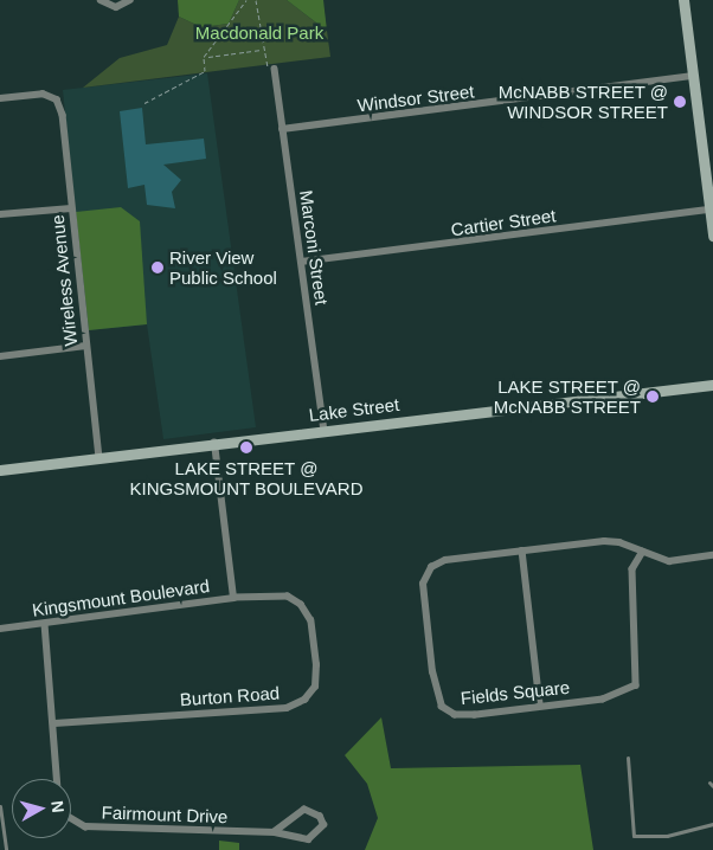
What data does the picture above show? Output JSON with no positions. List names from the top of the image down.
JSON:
{
  "streets": {
    "street": [
      "Windsor Street",
      "Cartier Street",
      "Marconi Street",
      "Wireless Avenue",
      "Lake Street",
      "Kingsmount Boulevard",
      "Fields Square",
      "Burton Road",
      "Fairmount Drive"
    ]
  },
  "crossings": [
    ["Windsor Street", "Marconi Street"],
    ["Cartier Street", "Marconi Street"],
    ["Marconi Street", "Lake Street"],
    ["Wireless Avenue", "Lake Street"],
    ["Lake Street", "Kingsmount Boulevard"],
    ["Kingsmount Boulevard", "Burton Road"]
  ],
  "parks": ["Macdonald Park"],
  "places": [
    "McNABB STREET @ WINDSOR STREET",
    "River View Public School",
    "LAKE STREET @ McNABB STREET",
    "LAKE STREET @ KINGSMOUNT BOULEVARD"
  ],
  "north": "right"
}
